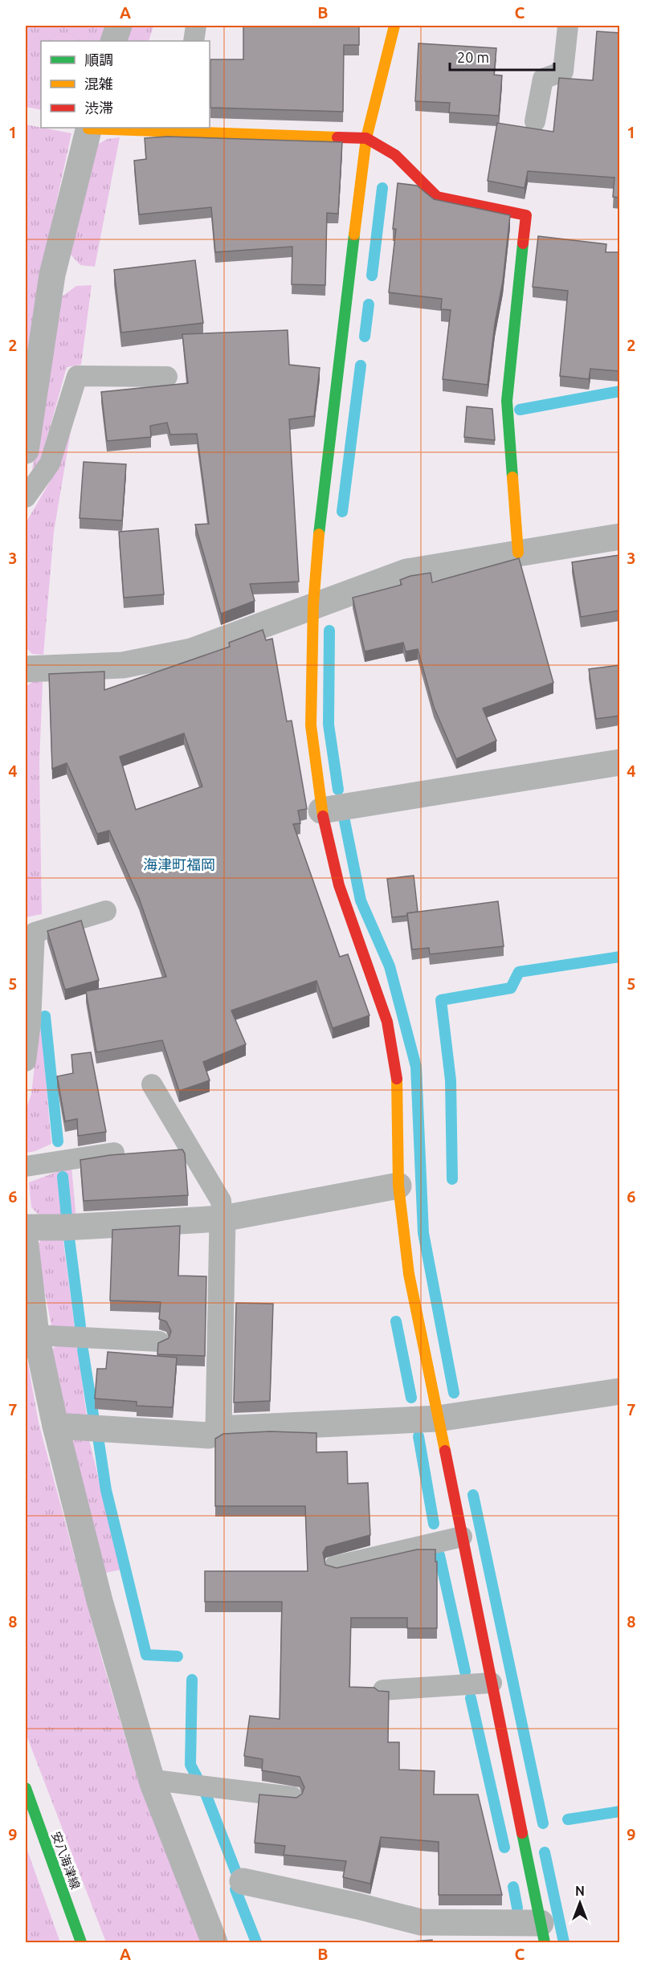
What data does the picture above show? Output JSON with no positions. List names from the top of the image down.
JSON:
{
  "streets": {
    "street": ["安八海津線"]
  },
  "districts": ["海津町福岡"],
  "legend": ["順調", "混雑", "渋滞"],
  "scale_bar": "20 m",
  "north": "top",
  "grid": {
    "columns": ["A", "B", "C"],
    "rows": [
      "1",
      "2",
      "3",
      "4",
      "5",
      "6",
      "7",
      "8",
      "9"
    ]
  }
}
